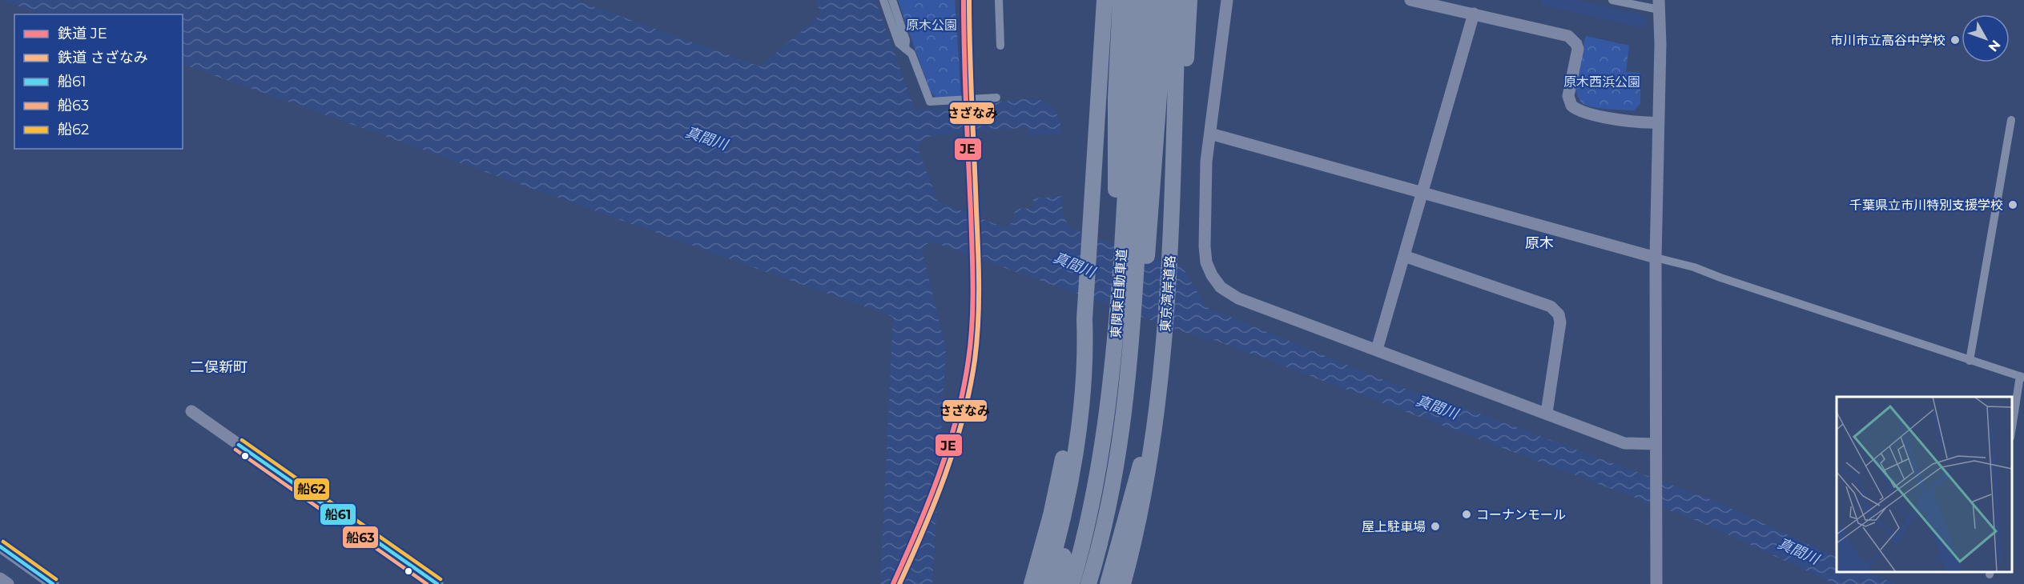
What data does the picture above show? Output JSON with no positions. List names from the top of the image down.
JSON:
{
  "streets": {
    "highway": ["東関東自動車道", "東京湾岸道路"]
  },
  "districts": ["原木", "二俣新町"],
  "water": ["真間川"],
  "parks": ["原木公園", "原木西浜公園"],
  "places": [
    "市川市立高谷中学校",
    "千葉県立市川特別支援学校",
    "コーナンモール",
    "屋上駐車場"
  ],
  "lines": [
    "rail line JE",
    "rail line さざなみ",
    "transit line 船62",
    "transit line 船61",
    "transit line 船63"
  ],
  "legend": [
    "鉄道 JE",
    "鉄道 さざなみ",
    "船61",
    "船63",
    "船62"
  ],
  "north": "bottom right"
}
